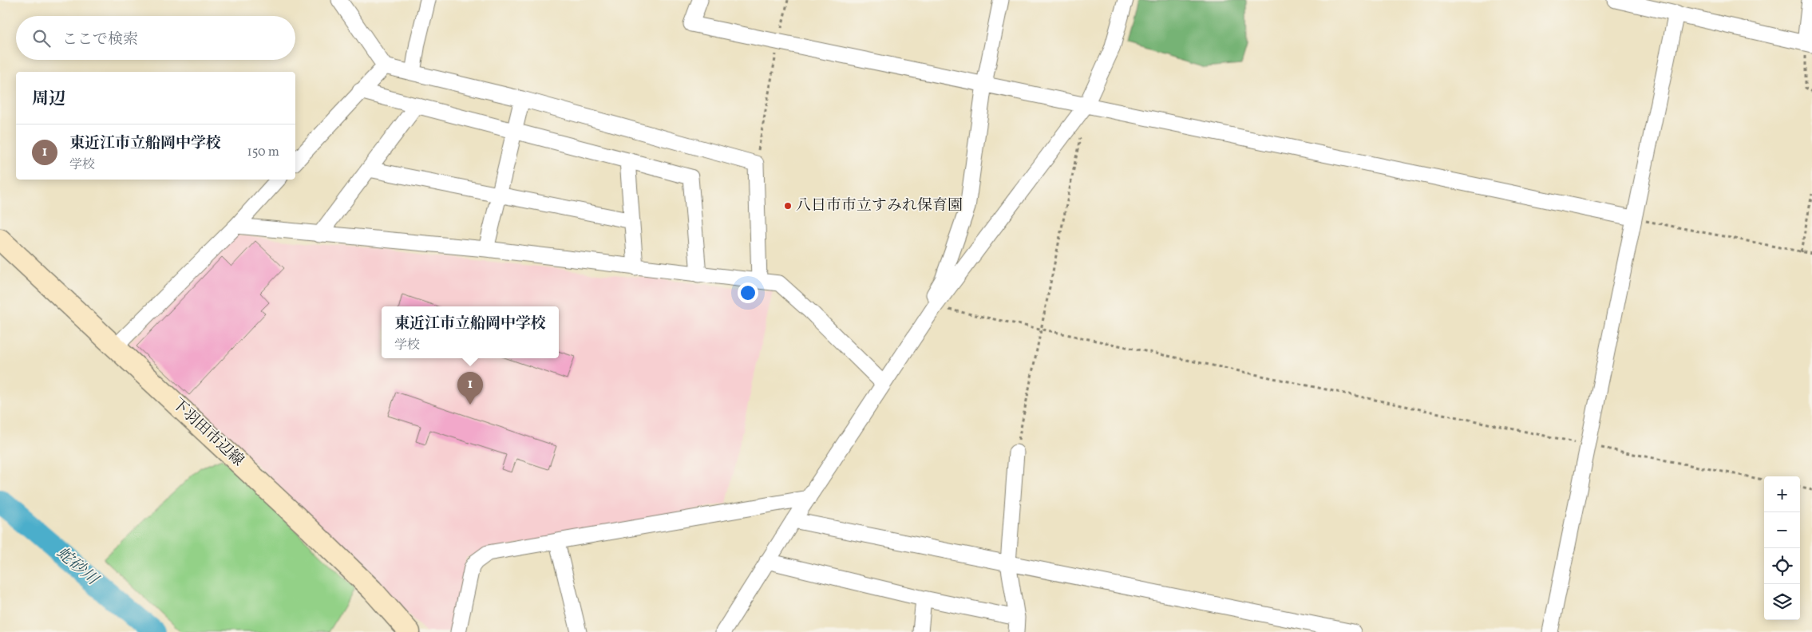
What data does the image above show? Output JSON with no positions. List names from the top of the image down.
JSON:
{
  "streets": {
    "main road": ["下羽田市辺線"]
  },
  "water": ["蛇砂川"],
  "places": ["八日市市立すみれ保育園"],
  "page": {
    "search": "ここで検索",
    "heading": "周辺",
    "list": [
      {
        "mark": "1",
        "name": "東近江市立船岡中学校",
        "note": "学校",
        "value": "150 m"
      }
    ],
    "popup": ["東近江市立船岡中学校", "学校"],
    "pins": "1",
    "map_buttons": ["+", "−"]
  }
}
